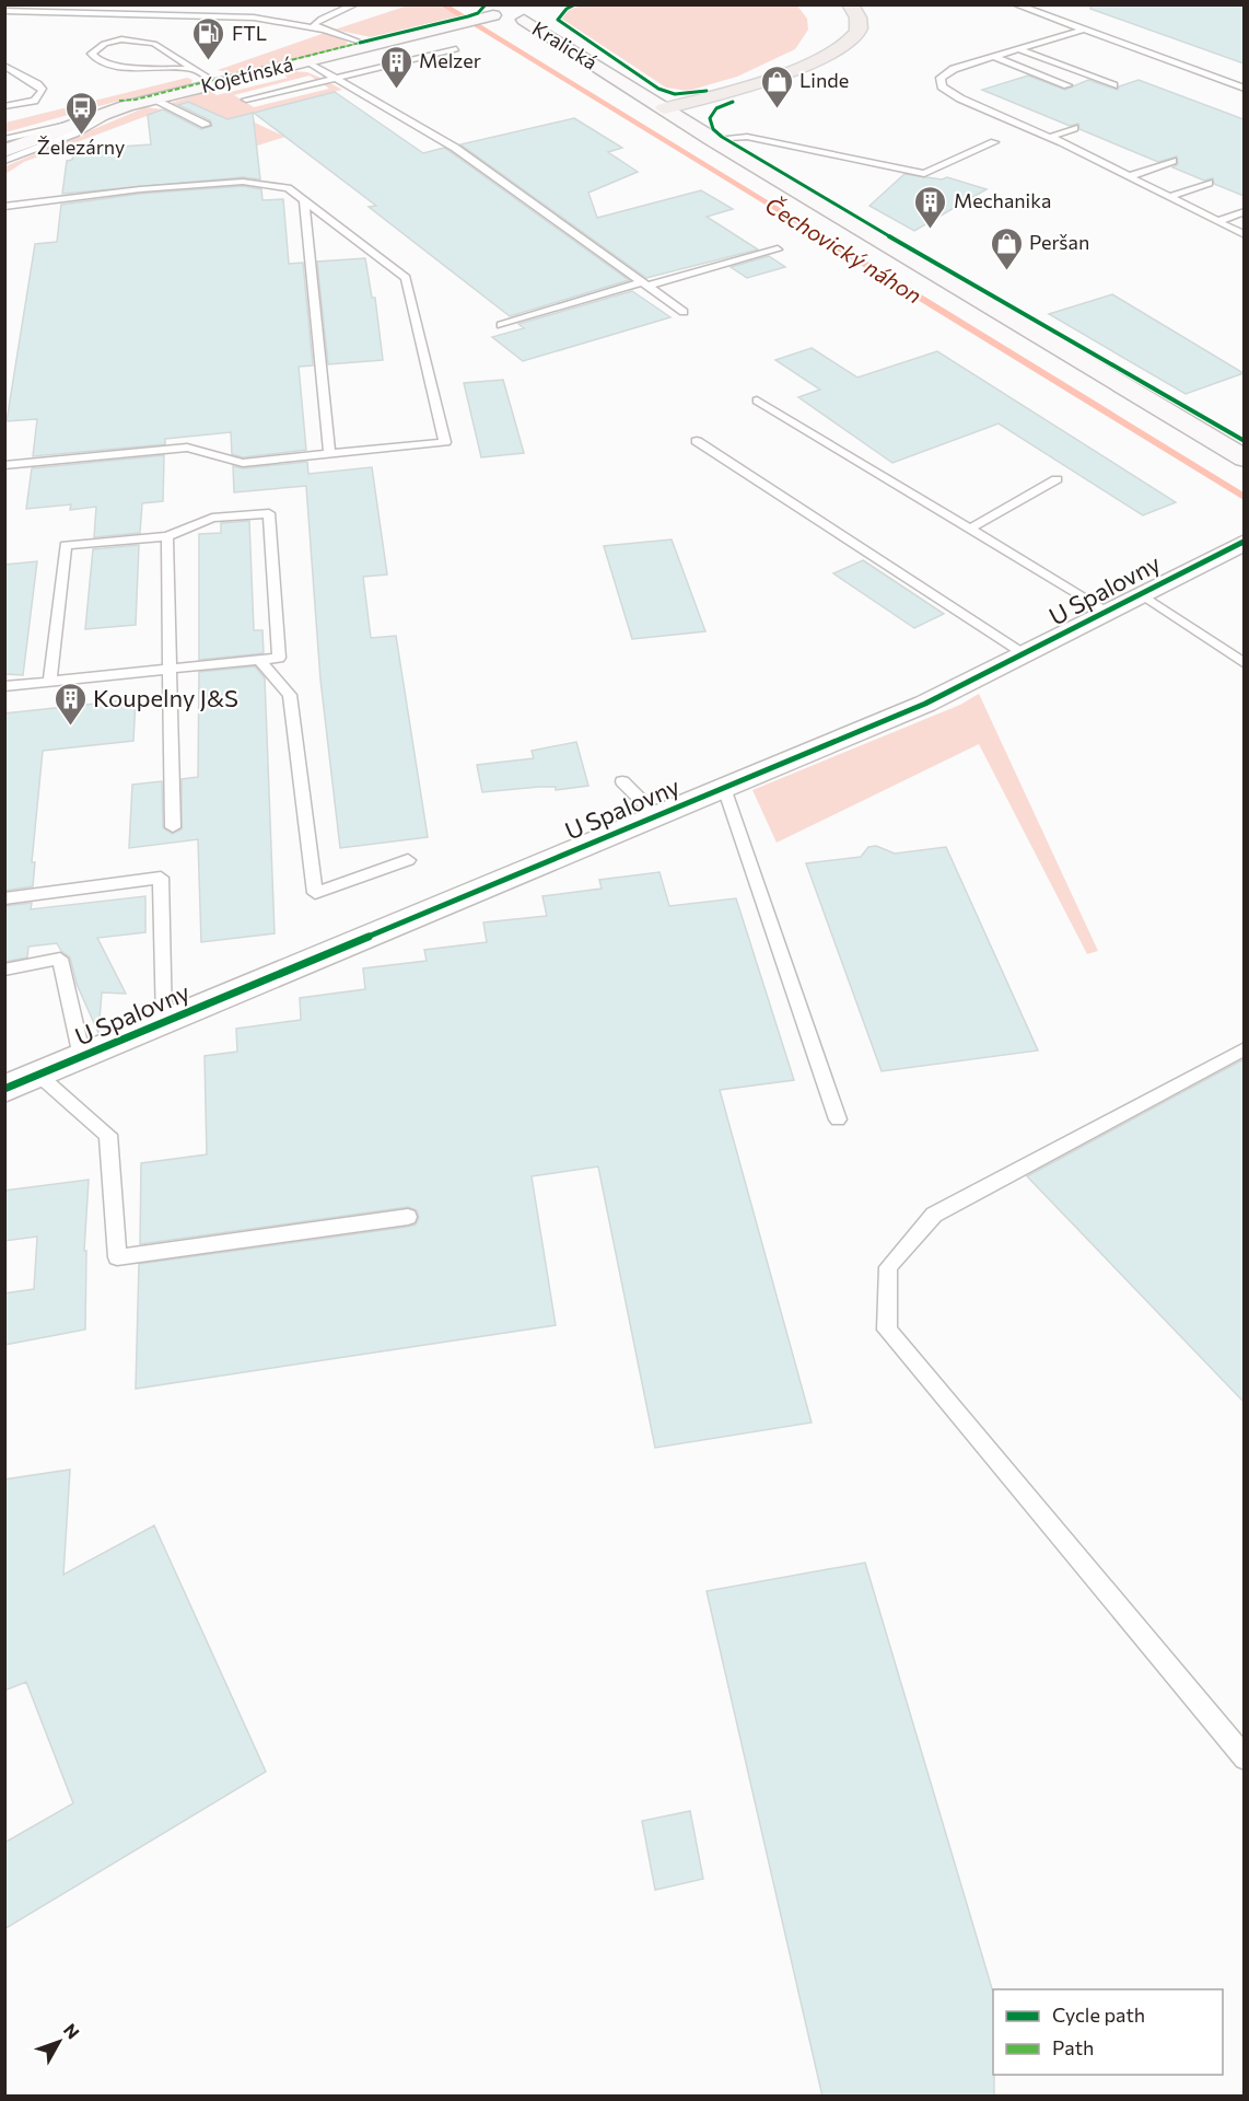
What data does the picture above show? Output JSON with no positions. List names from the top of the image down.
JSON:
{
  "streets": {
    "main road": ["Kralická", "Kojetínská"],
    "street": ["U Spalovny"]
  },
  "water": ["Čechovický náhon"],
  "places": {
    "fuel station": ["FTL"],
    "building": ["Melzer", "Mechanika", "Koupelny J&S"],
    "shop": ["Linde", "Peršan"],
    "bus stop": ["Železárny"]
  },
  "legend": ["Cycle path", "Path"],
  "north": "top right"
}
